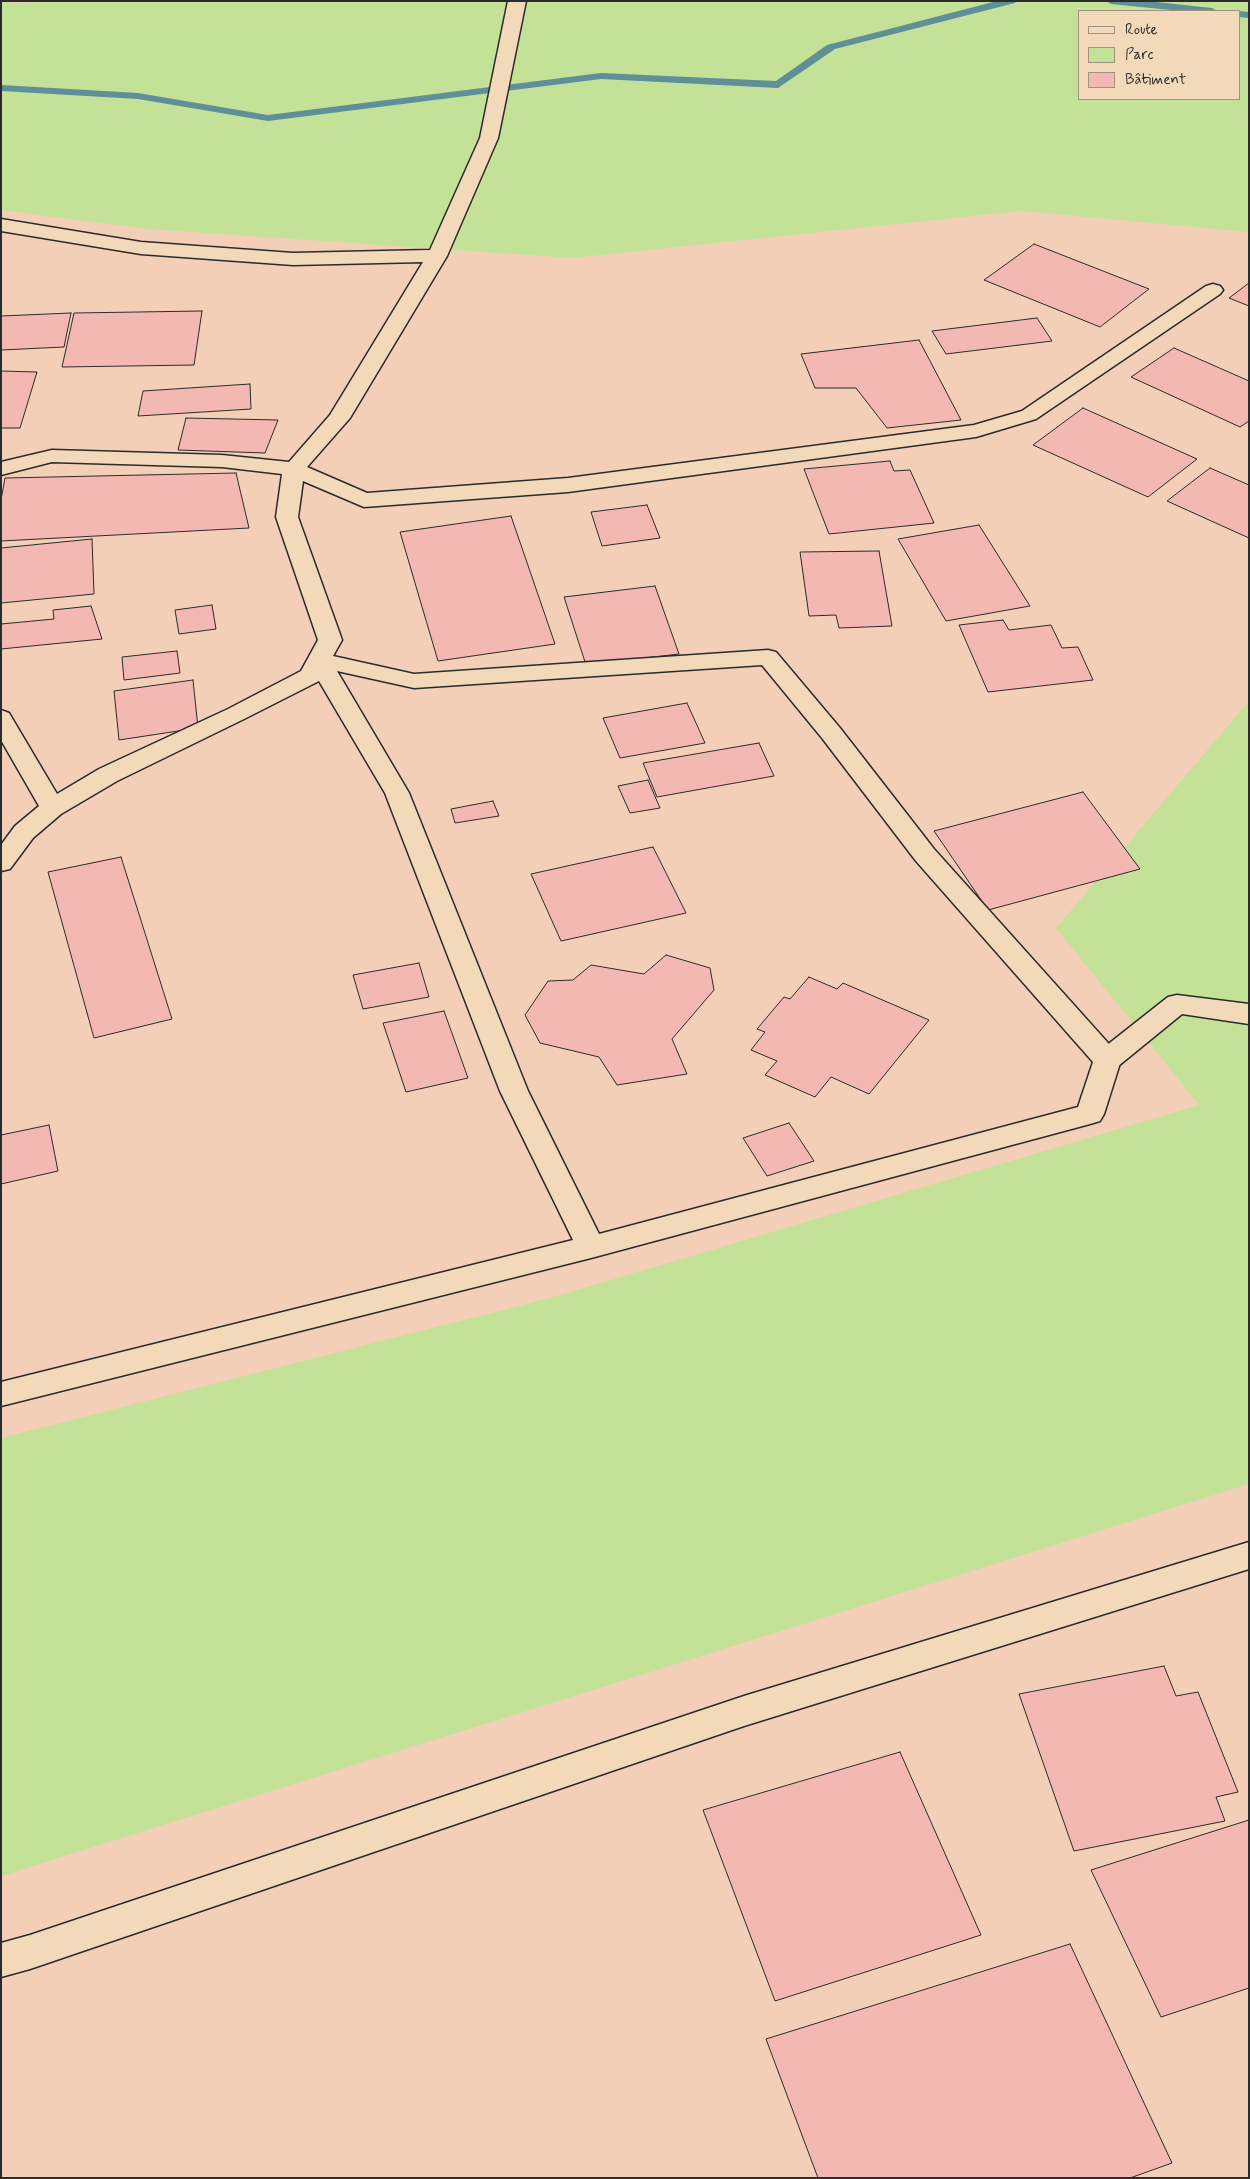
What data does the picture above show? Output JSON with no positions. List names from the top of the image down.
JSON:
{
  "legend": ["Route", "Parc", "Bâtiment"]
}
